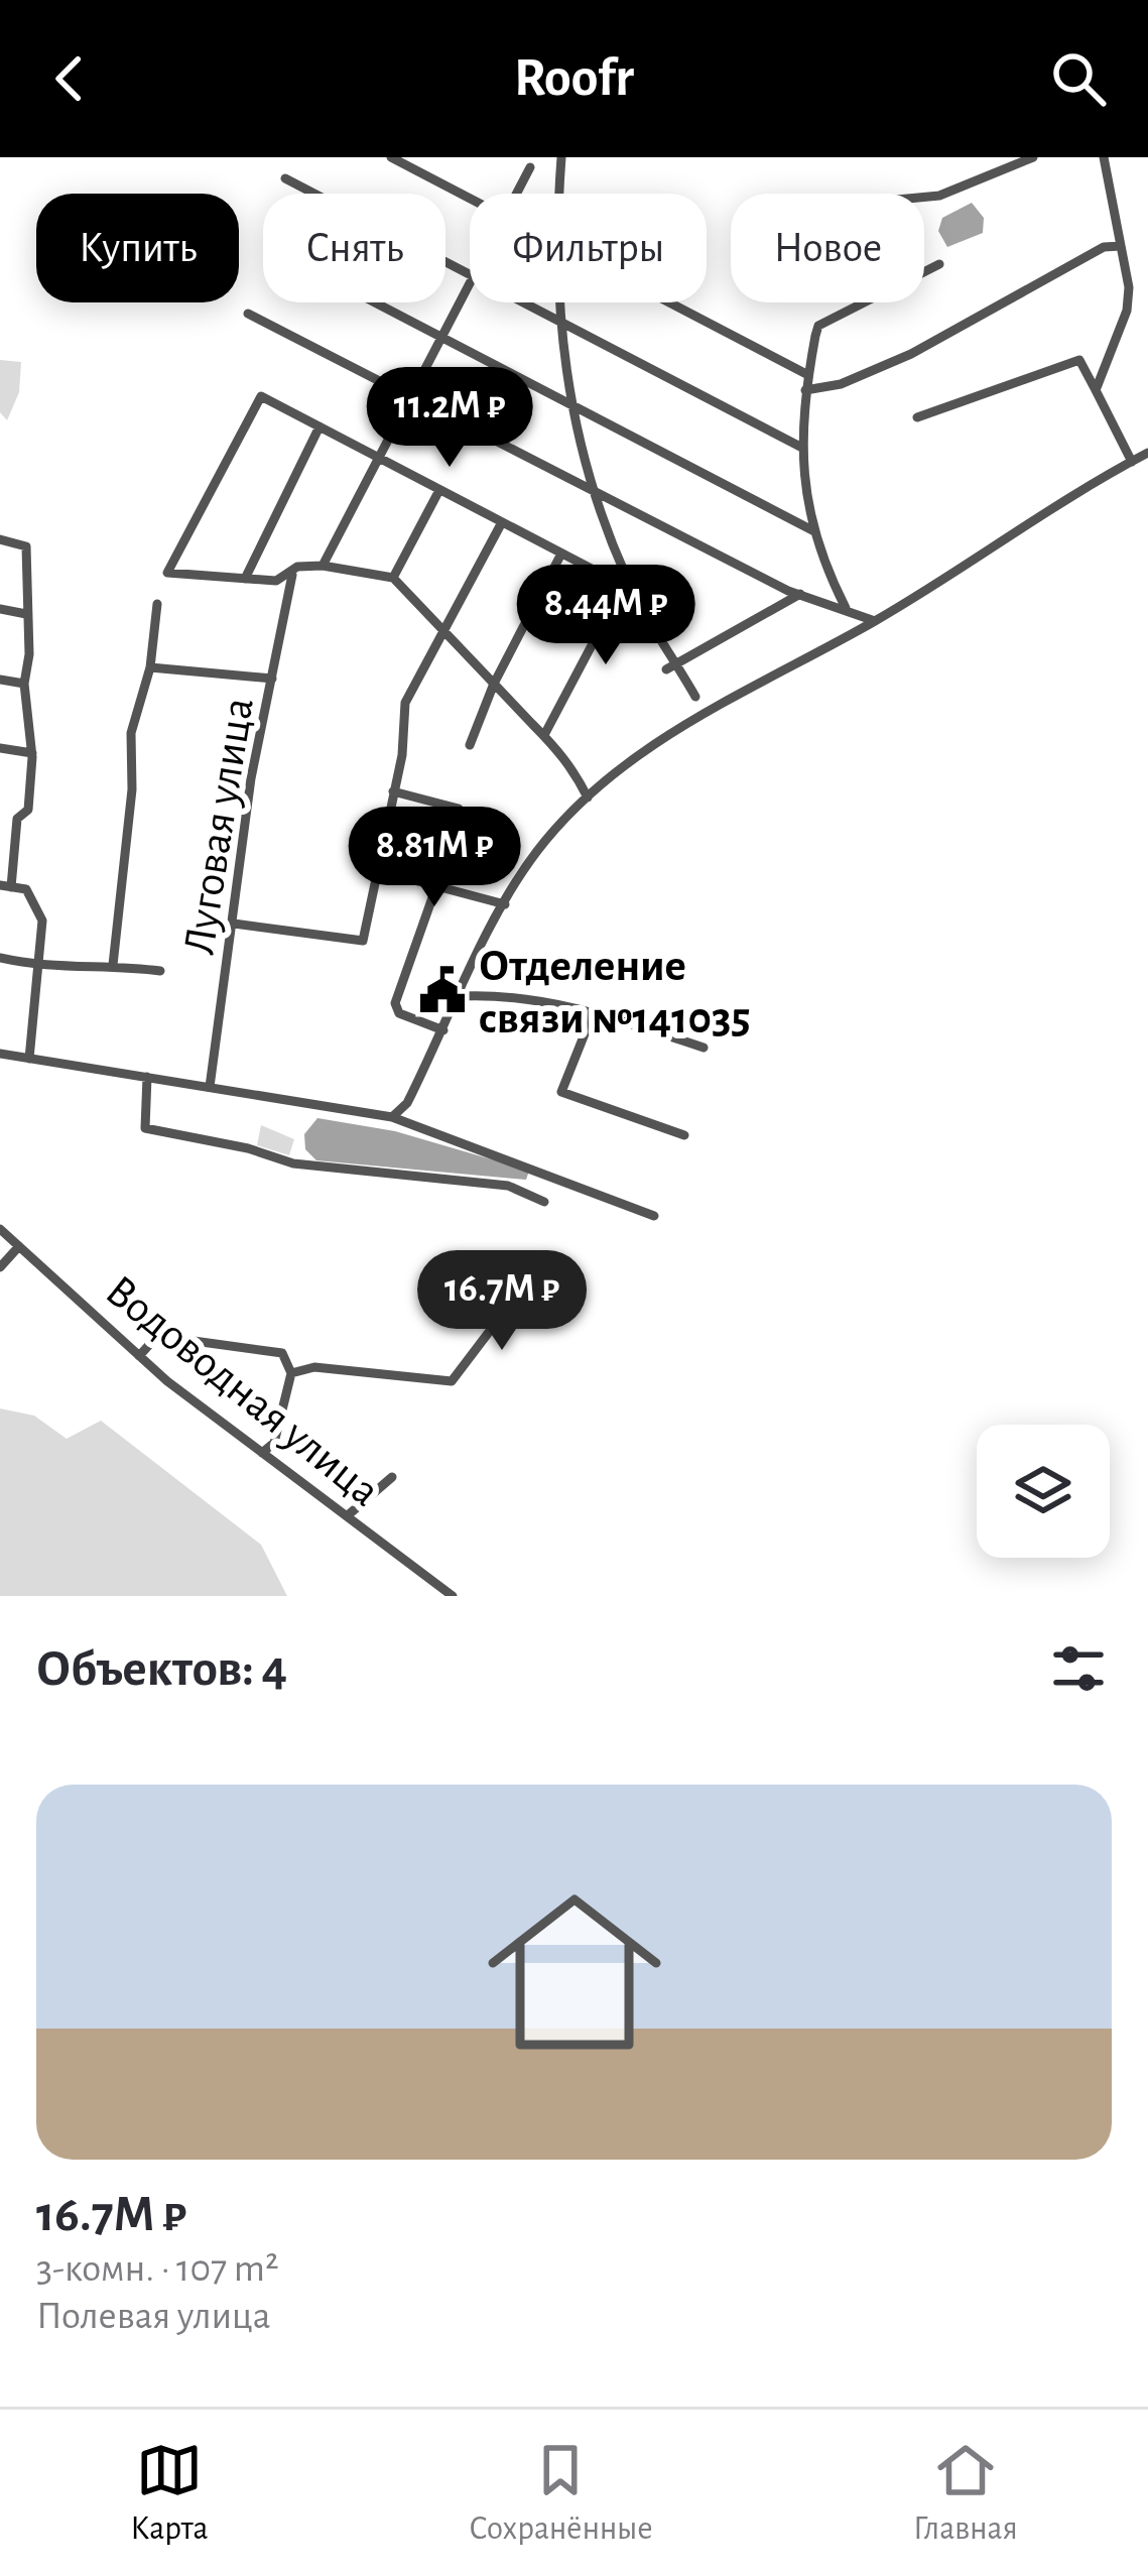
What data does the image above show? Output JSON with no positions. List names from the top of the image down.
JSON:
{
  "streets": {
    "street": ["Луговая улица", "Водоводная улица"]
  },
  "places": {
    "public building": ["Отделение связи №141035"]
  },
  "page": {
    "header": "Roofr",
    "chip": [
      "Купить",
      "Снять",
      "Фильтры",
      "Новое"
    ],
    "price": [
      "11.2M ₽",
      "8.44M ₽",
      "8.81M ₽",
      "16.7M ₽"
    ],
    "heading": "Объектов: 4",
    "list": [
      {
        "name": "16.7M ₽",
        "note": "3-комн. · 107 m² · Полевая улица"
      }
    ],
    "tabs": ["Карта", "Сохранённые", "Главная"]
  }
}
